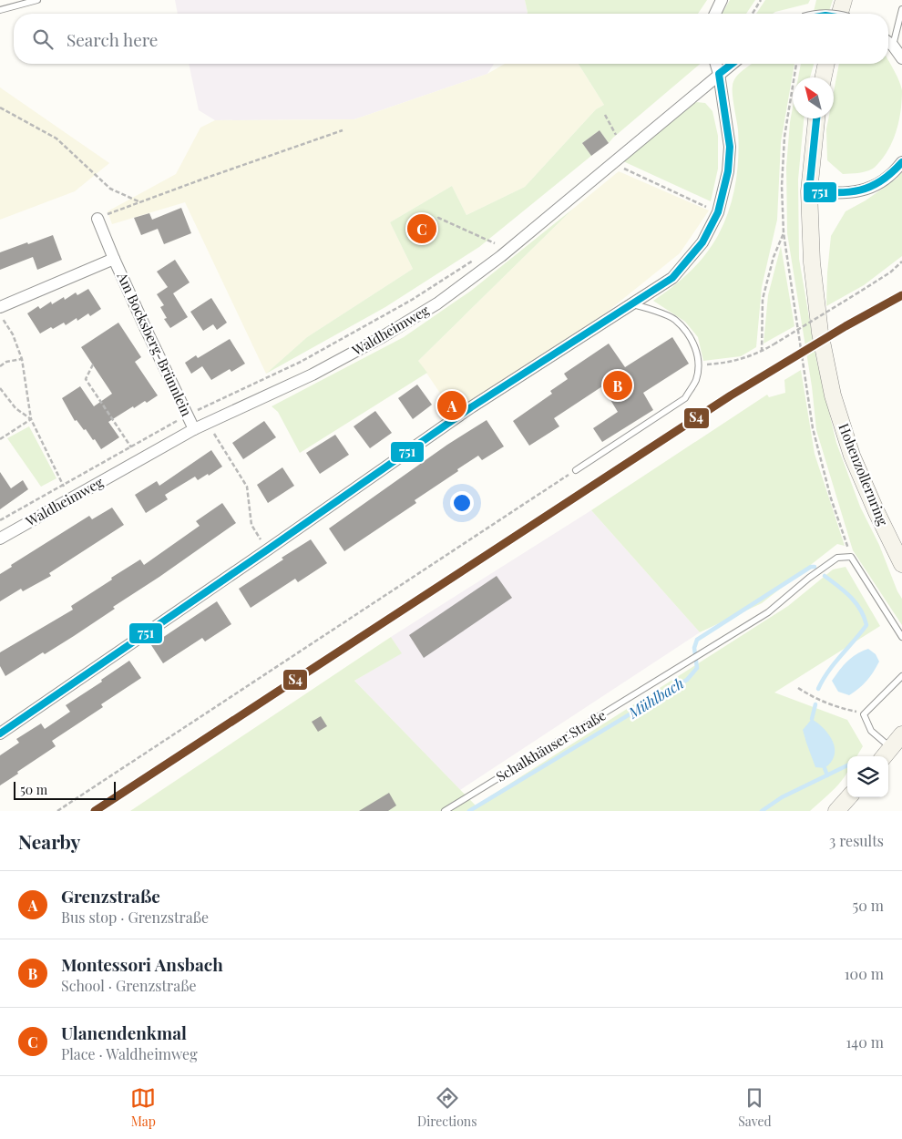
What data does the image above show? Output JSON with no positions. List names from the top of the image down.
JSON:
{
  "streets": {
    "main road": ["Hohenzollernring"],
    "street": ["Waldheimweg", "Am Bocksberg-Brünnlein"],
    "lane": ["Schalkhäuser Straße"]
  },
  "crossings": [
    ["Waldheimweg", "Am Bocksberg-Brünnlein"]
  ],
  "water": ["Mühlbach"],
  "lines": ["transit line 751", "transit line S4"],
  "scale_bar": "50 m",
  "north": "top left",
  "page": {
    "search": "Search here",
    "pins": ["C", "B", "A"],
    "scale": "50 m",
    "heading": ["Nearby", "3 results"],
    "list": [
      {
        "mark": "A",
        "name": "Grenzstraße",
        "note": "Bus stop · Grenzstraße",
        "value": "50 m"
      },
      {
        "mark": "B",
        "name": "Montessori Ansbach",
        "note": "School · Grenzstraße",
        "value": "100 m"
      },
      {
        "mark": "C",
        "name": "Ulanendenkmal",
        "note": "Place · Waldheimweg",
        "value": "140 m"
      }
    ],
    "nav": ["Map", "Directions", "Saved"]
  }
}
